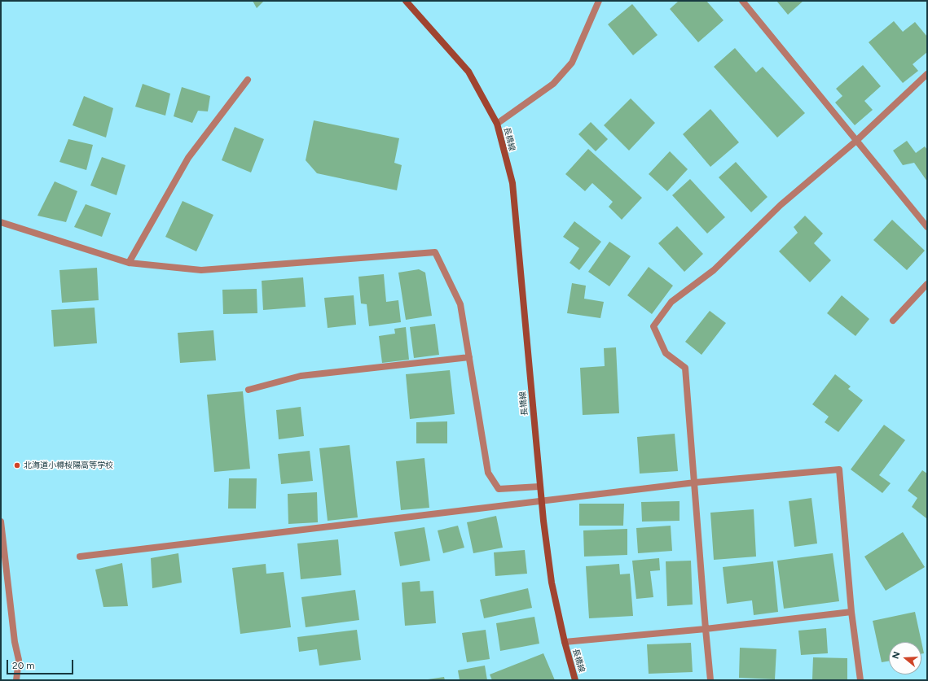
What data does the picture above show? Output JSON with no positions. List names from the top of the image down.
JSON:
{
  "streets": {
    "street": ["長橋線"]
  },
  "places": ["北海道小樽桜陽高等学校"],
  "scale_bar": "20 m",
  "north": "left"
}
